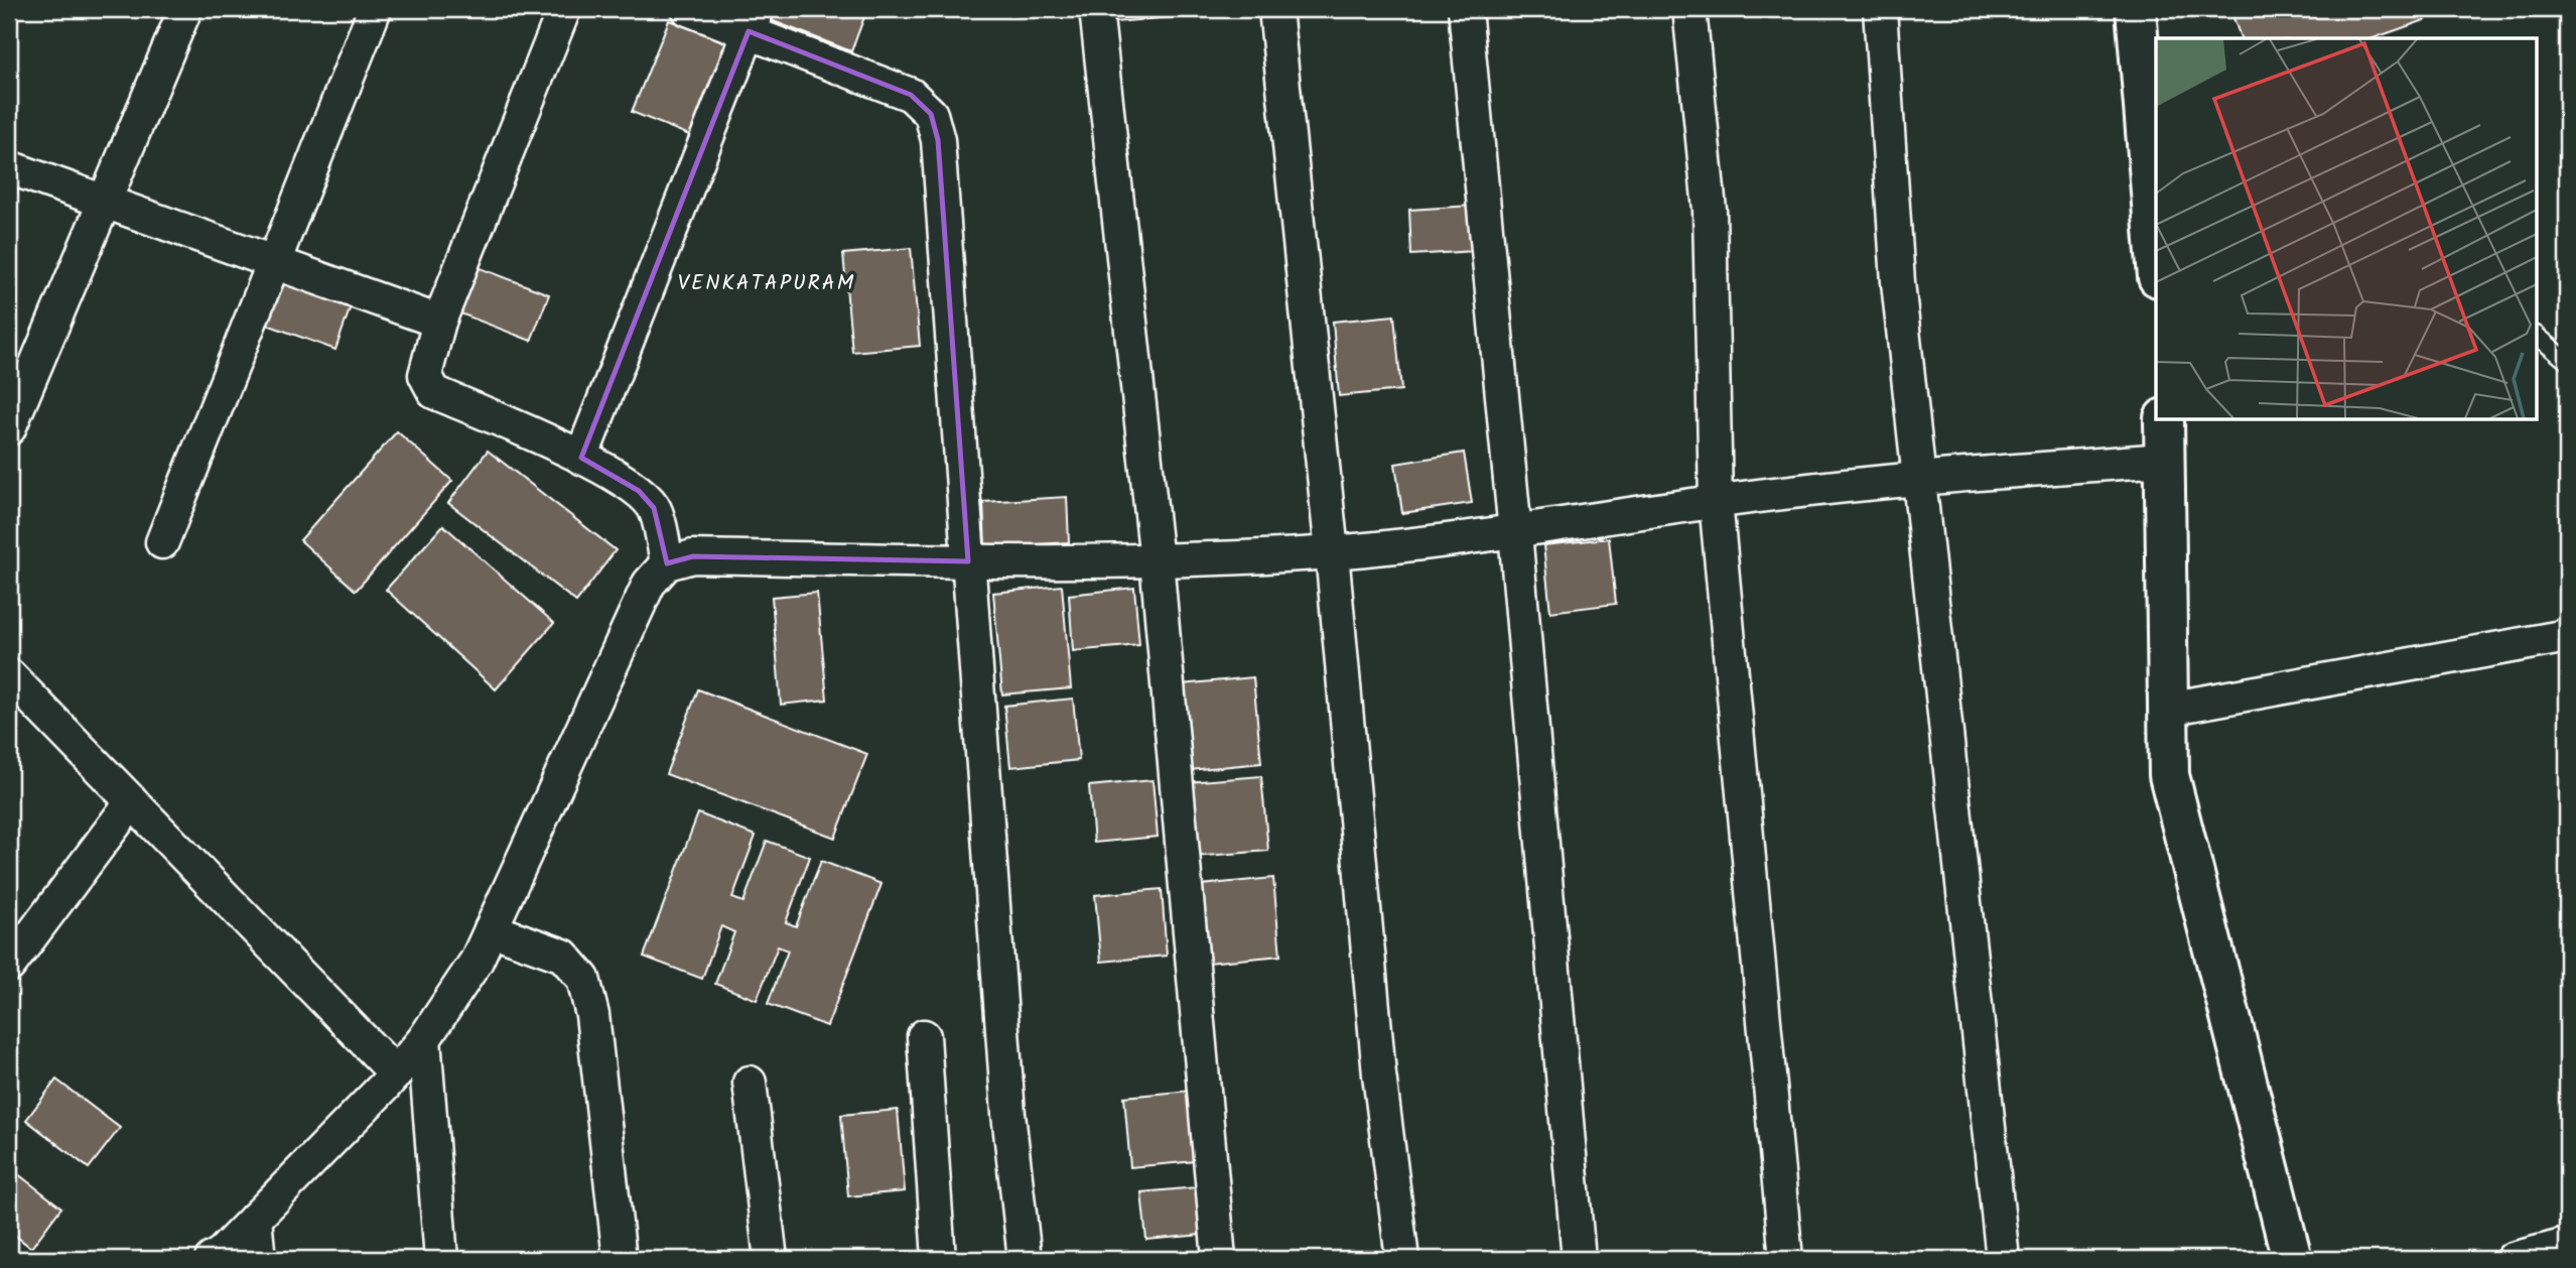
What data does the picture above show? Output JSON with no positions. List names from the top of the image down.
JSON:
{
  "districts": ["VENKATAPURAM"]
}
